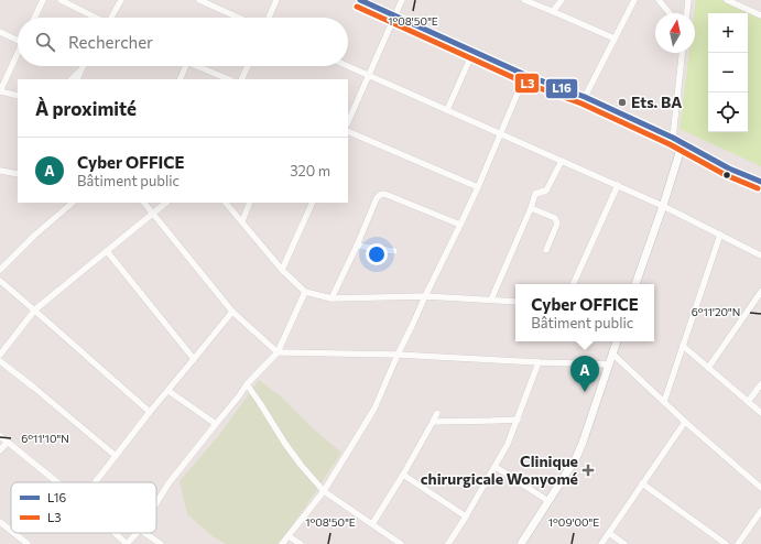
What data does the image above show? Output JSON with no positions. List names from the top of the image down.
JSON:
{
  "places": {
    "other": ["Ets. BA"],
    "health": ["Clinique chirurgicale Wonyomé"]
  },
  "lines": ["transit line L16", "transit line L3"],
  "legend": ["L16", "L3"],
  "north": "top",
  "page": {
    "map_buttons": ["+", "−"],
    "search": "Rechercher",
    "heading": "À proximité",
    "list": [
      {
        "mark": "A",
        "name": "Cyber OFFICE",
        "note": "Bâtiment public",
        "value": "320 m"
      }
    ],
    "popup": ["Cyber OFFICE", "Bâtiment public"],
    "pins": "A"
  },
  "coordinates": [
    "1°08'50\"E",
    "6°11'20\"N",
    "6°11'10\"N",
    "1°09'00\"E"
  ]
}
